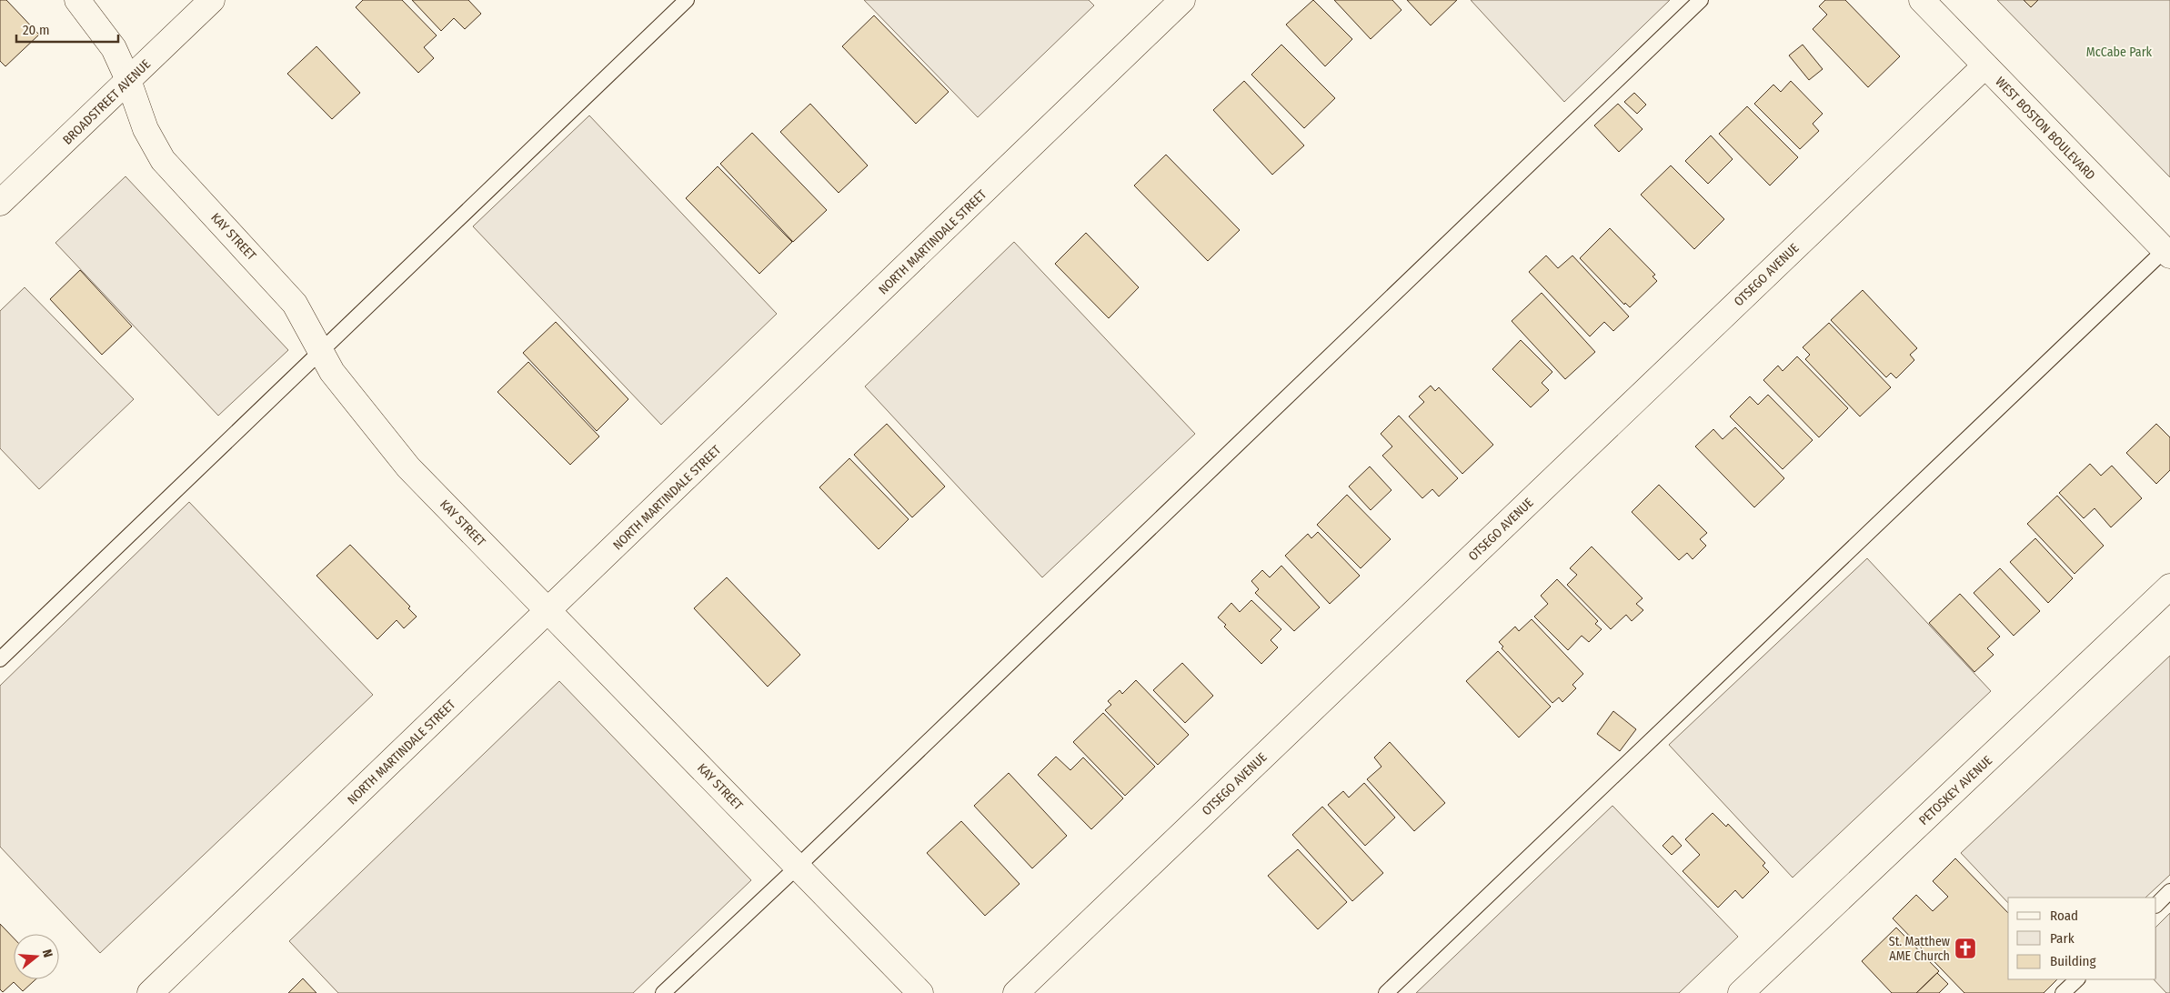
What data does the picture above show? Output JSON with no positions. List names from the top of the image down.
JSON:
{
  "streets": {
    "street": [
      "BROADSTREET AVENUE",
      "WEST BOSTON BOULEVARD",
      "KAY STREET",
      "NORTH MARTINDALE STREET",
      "OTSEGO AVENUE",
      "PETOSKEY AVENUE"
    ]
  },
  "crossings": [
    ["BROADSTREET AVENUE", "KAY STREET"],
    ["WEST BOSTON BOULEVARD", "OTSEGO AVENUE"],
    ["KAY STREET", "NORTH MARTINDALE STREET"]
  ],
  "parks": ["McCabe Park"],
  "places": {
    "church": ["St. Matthew AME Church"]
  },
  "legend": ["Road", "Park", "Building"],
  "scale_bar": "20 m",
  "north": "right"
}
